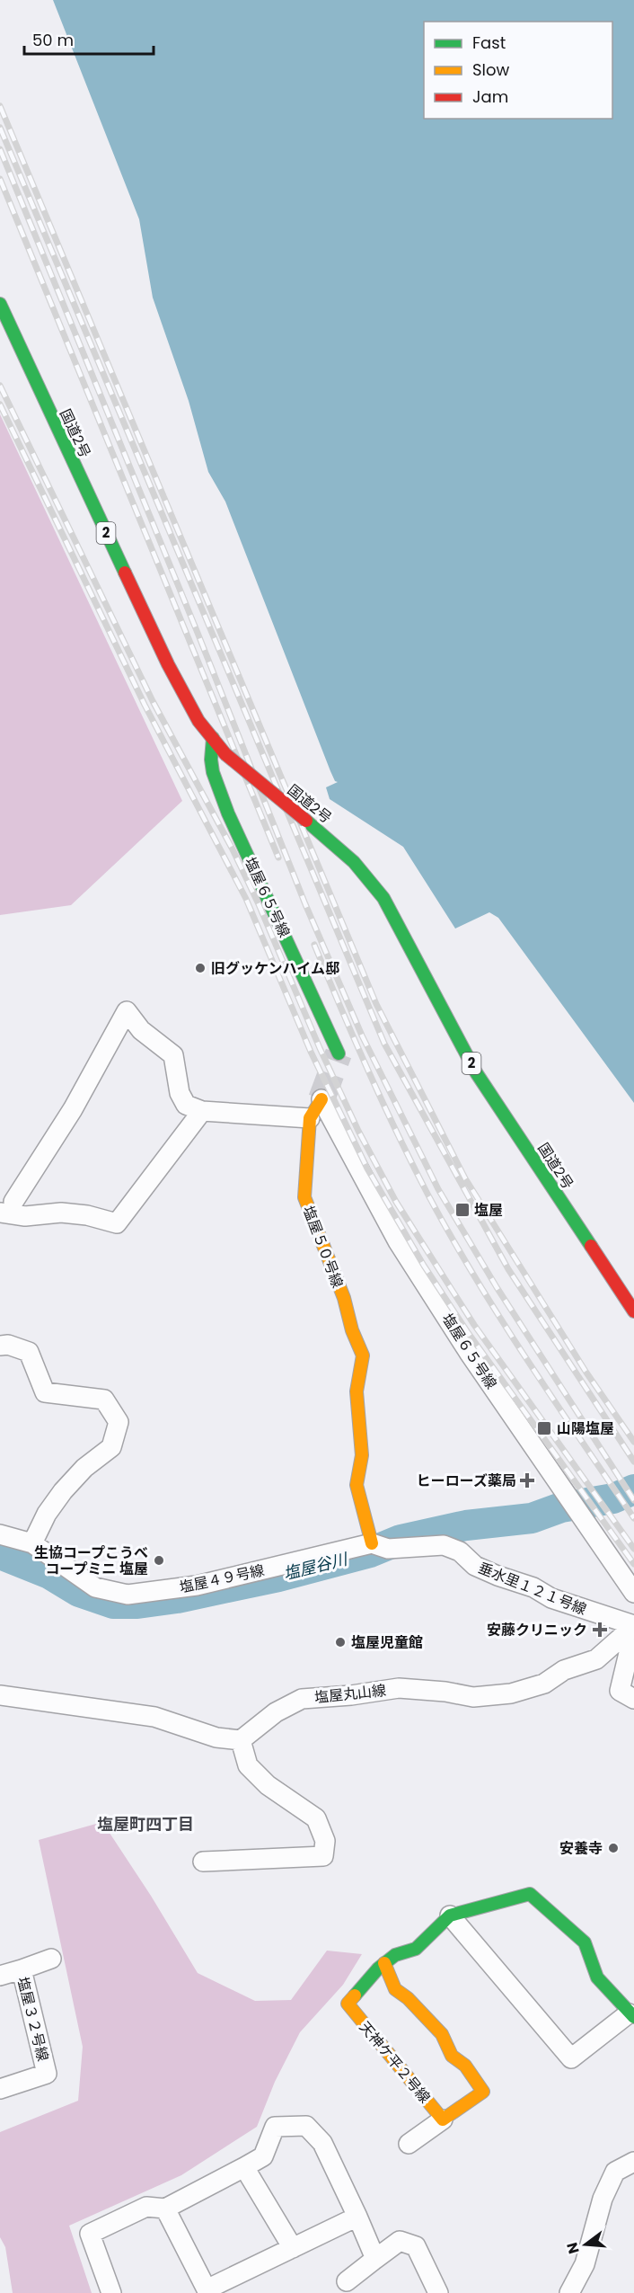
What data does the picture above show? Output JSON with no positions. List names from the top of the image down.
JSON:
{
  "streets": {
    "main road": [
      "国道2号",
      "2",
      "塩屋６５号線",
      "塩屋５０号線",
      "天神ケ平２号線"
    ],
    "street": [
      "塩屋４９号線",
      "垂水里１２１号線",
      "塩屋丸山線",
      "塩屋３２号線"
    ]
  },
  "crossings": [
    ["国道2号", "塩屋６５号線"],
    ["塩屋５０号線", "塩屋４９号線"],
    ["塩屋５０号線", "垂水里１２１号線"],
    ["塩屋４９号線", "垂水里１２１号線"],
    ["垂水里１２１号線", "塩屋丸山線"]
  ],
  "districts": ["塩屋町四丁目"],
  "water": ["塩屋谷川"],
  "places": {
    "other": [
      "旧グッケンハイム邸",
      "生協コープこうべ コープミニ 塩屋",
      "塩屋児童館",
      "安養寺"
    ],
    "transit": ["塩屋", "山陽塩屋"],
    "health": ["ヒーローズ薬局", "安藤クリニック"]
  },
  "legend": ["Fast", "Slow", "Jam"],
  "scale_bar": "50 m",
  "north": "left"
}
